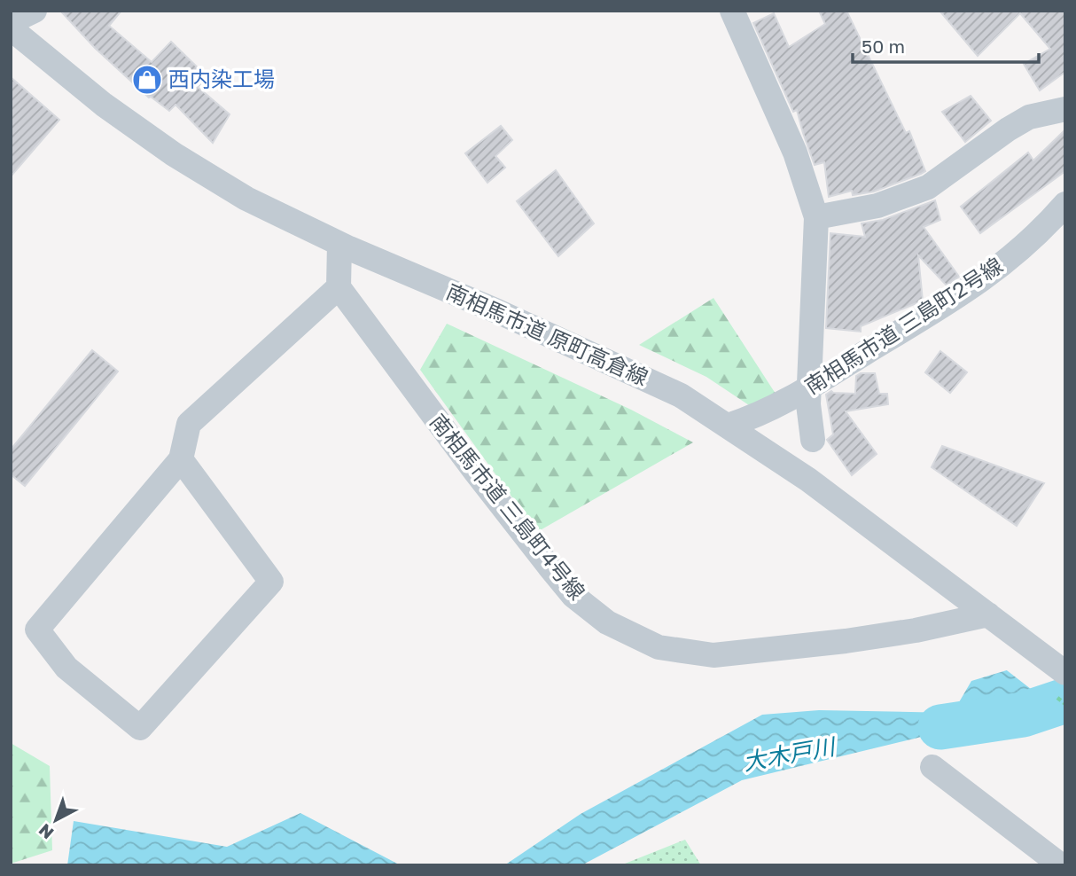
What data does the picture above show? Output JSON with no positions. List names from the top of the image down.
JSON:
{
  "streets": {
    "street": ["南相馬市道 三島町2号線", "南相馬市道 原町高倉線", "南相馬市道 三島町4号線"]
  },
  "crossings": [
    ["南相馬市道 三島町2号線", "南相馬市道 原町高倉線"],
    ["南相馬市道 原町高倉線", "南相馬市道 三島町4号線"]
  ],
  "water": ["大木戸川"],
  "places": {
    "shop": ["西内染工場"]
  },
  "scale_bar": "50 m",
  "north": "bottom left"
}
